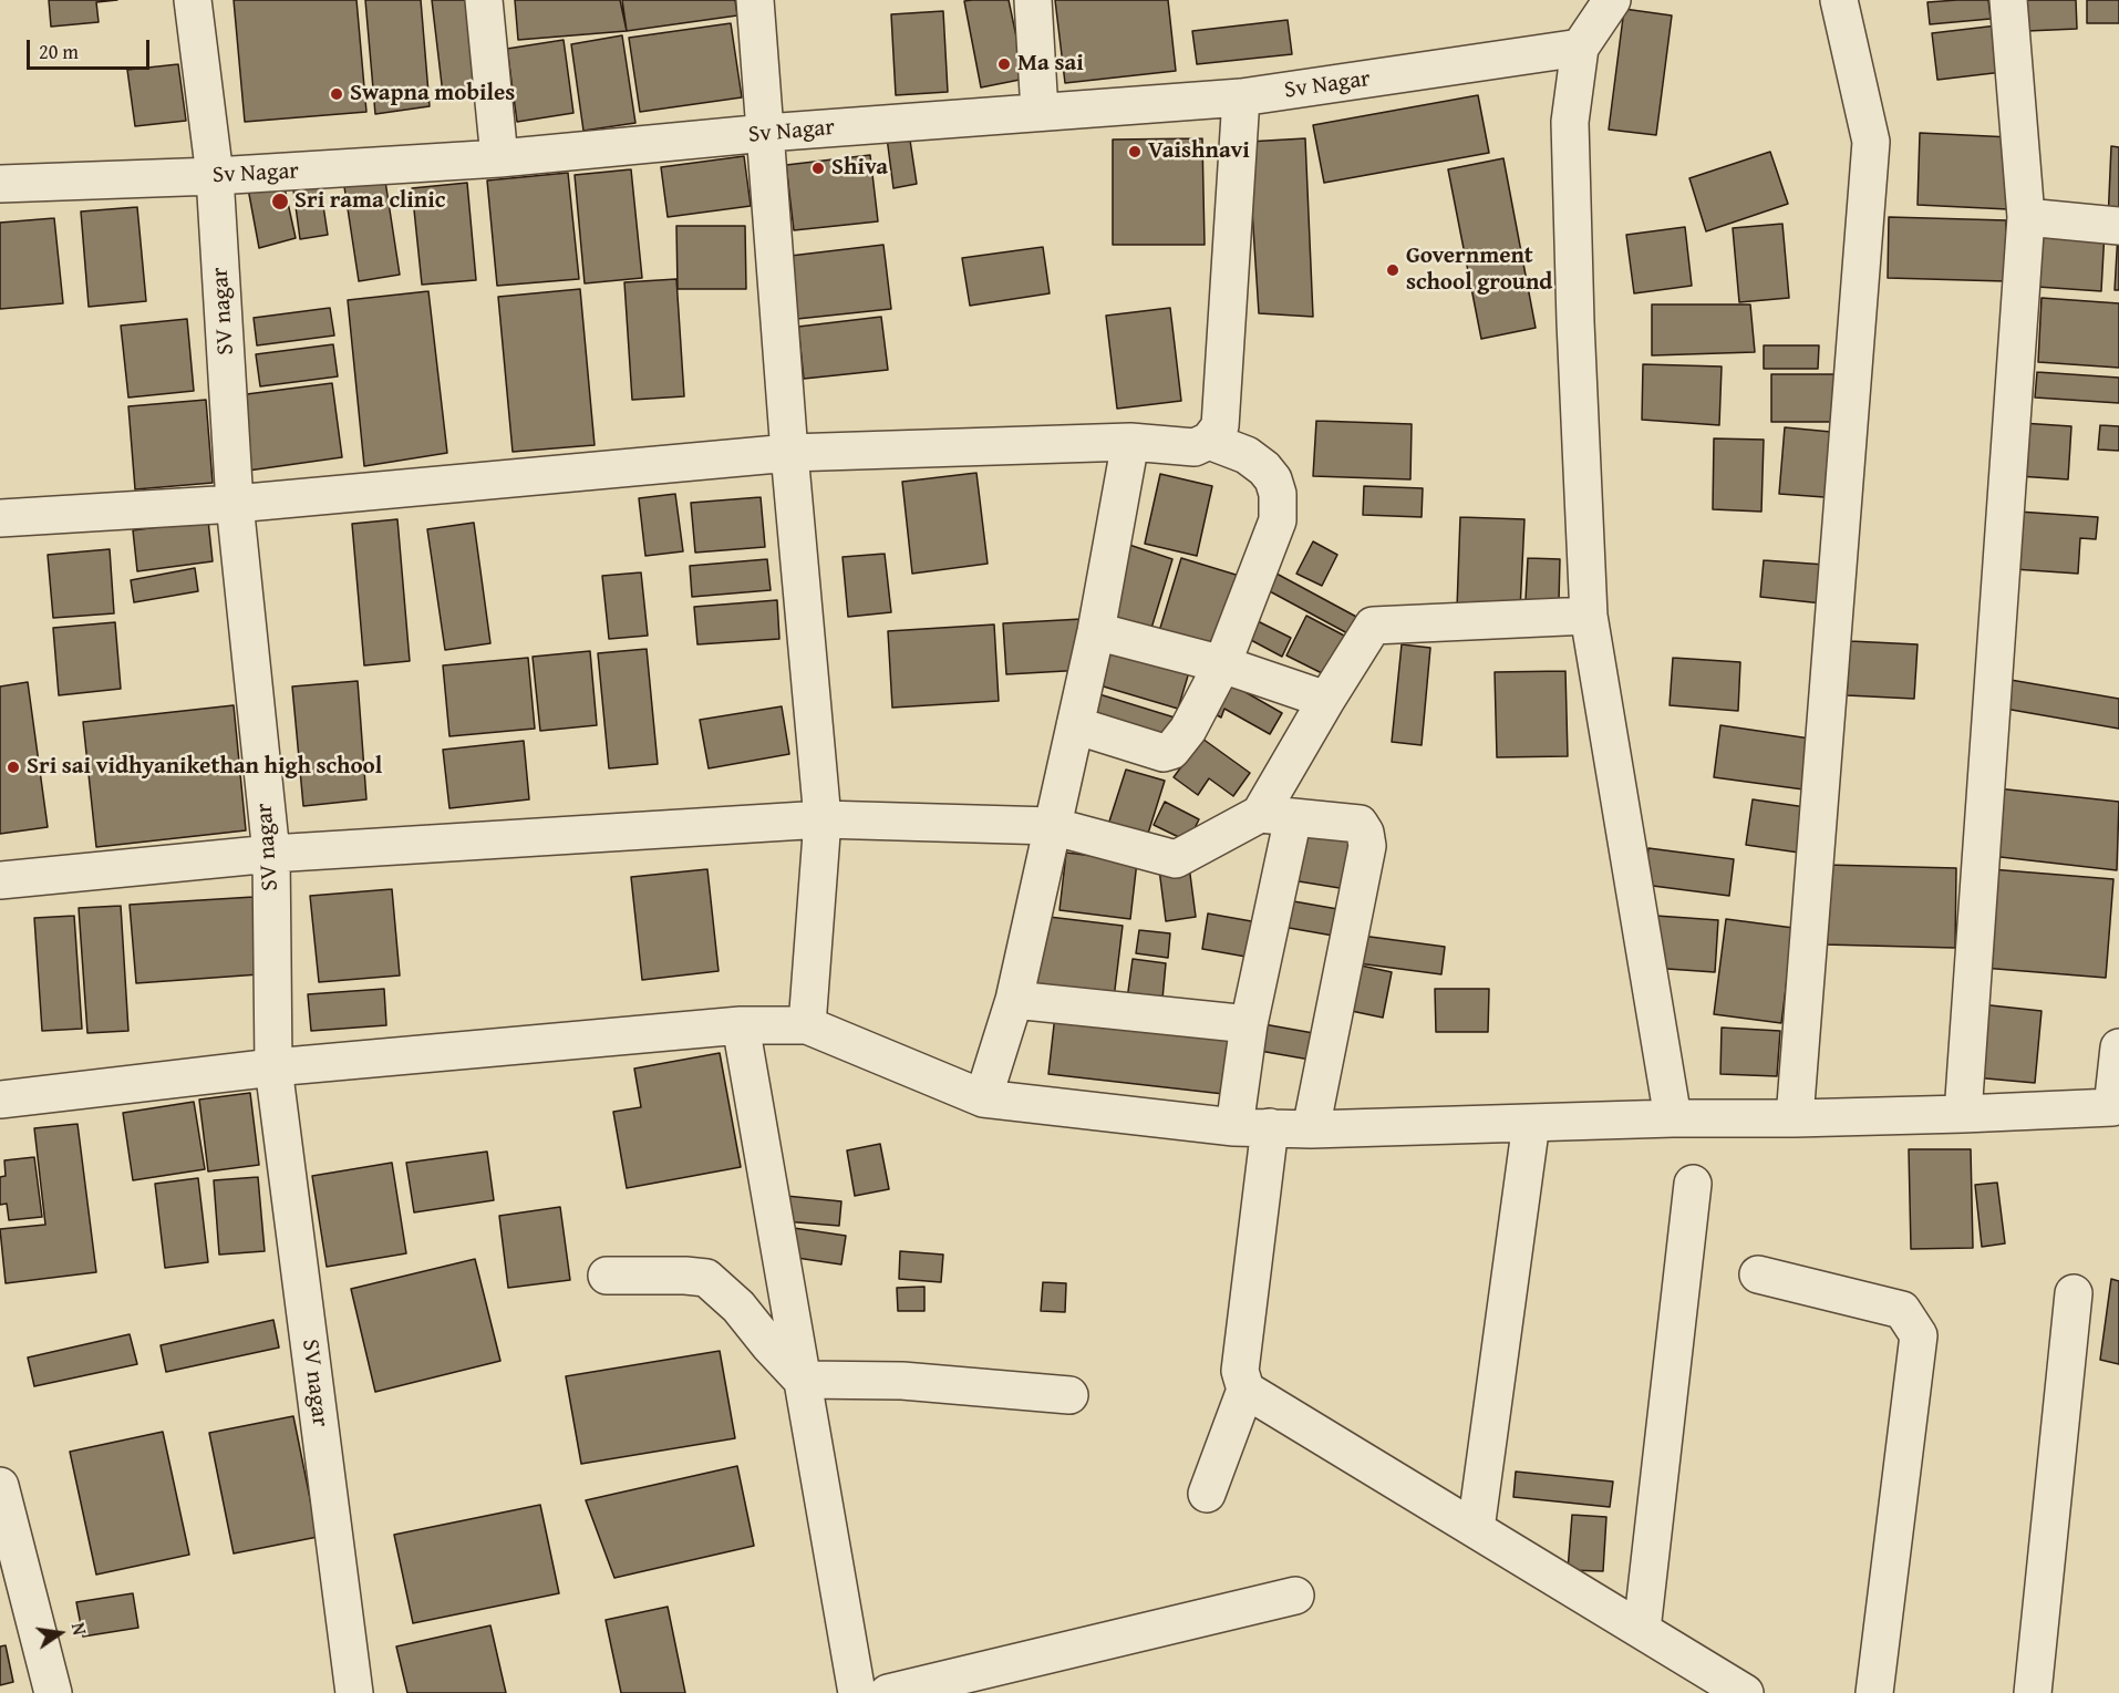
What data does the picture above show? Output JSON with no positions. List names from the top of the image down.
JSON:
{
  "streets": {
    "street": ["Sv Nagar", "SV nagar"]
  },
  "crossings": [
    ["Sv Nagar", "SV nagar"]
  ],
  "places": [
    "Ma sai",
    "Swapna mobiles",
    "Vaishnavi",
    "Shiva",
    "Sri rama clinic",
    "Government school ground",
    "Sri sai vidhyanikethan high school"
  ],
  "scale_bar": "20 m",
  "north": "right"
}
